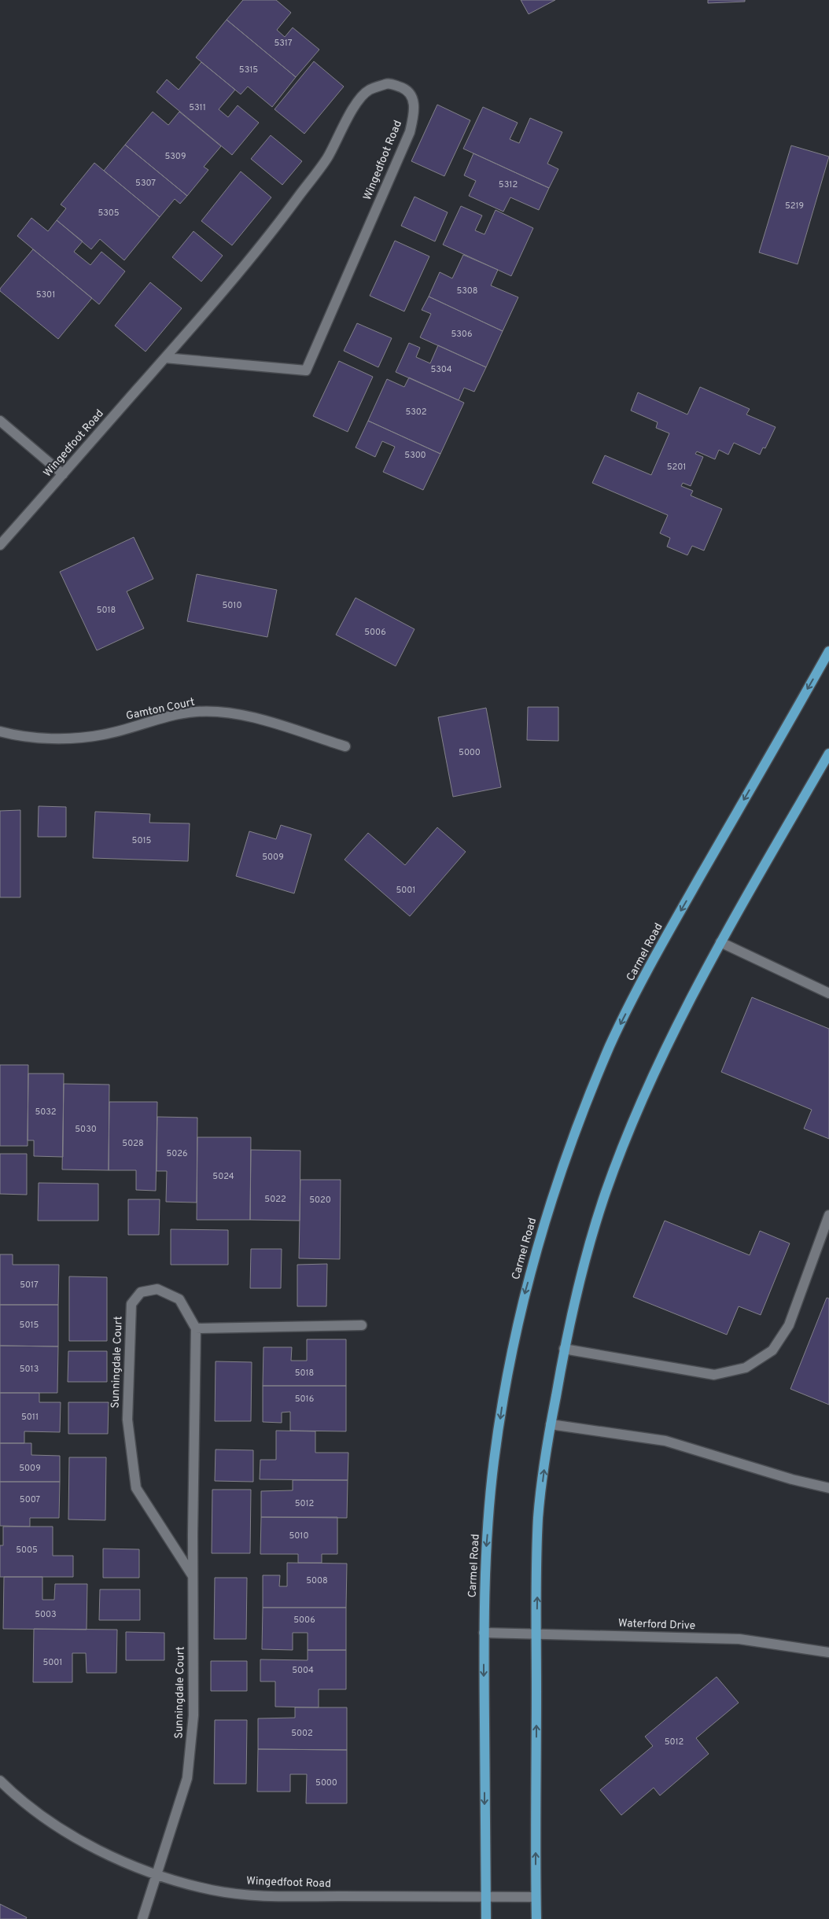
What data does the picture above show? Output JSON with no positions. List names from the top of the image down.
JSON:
{
  "streets": {
    "main road": ["Carmel Road"],
    "street": [
      "Wingedfoot Road",
      "Gamton Court",
      "Sunningdale Court",
      "Waterford Drive"
    ]
  },
  "crossings": [
    ["Wingedfoot Road", "Carmel Road"],
    ["Wingedfoot Road", "Sunningdale Court"],
    ["Carmel Road", "Waterford Drive"]
  ],
  "house_numbers": [
    "5317",
    "5315",
    "5311",
    "5309",
    "5307",
    "5312",
    "5219",
    "5305",
    "5308",
    "5301",
    "5306",
    "5304",
    "5302",
    "5300",
    "5201",
    "5010",
    "5018",
    "5006",
    "5000",
    "5015",
    "5009",
    "5001",
    "5032",
    "5030",
    "5028",
    "5026",
    "5024",
    "5022",
    "5020",
    "5017",
    "5015",
    "5013",
    "5018",
    "5016",
    "5011",
    "5009",
    "5007",
    "5012",
    "5010",
    "5005",
    "5008",
    "5003",
    "5006",
    "5001",
    "5004",
    "5002",
    "5012",
    "5000"
  ]
}
